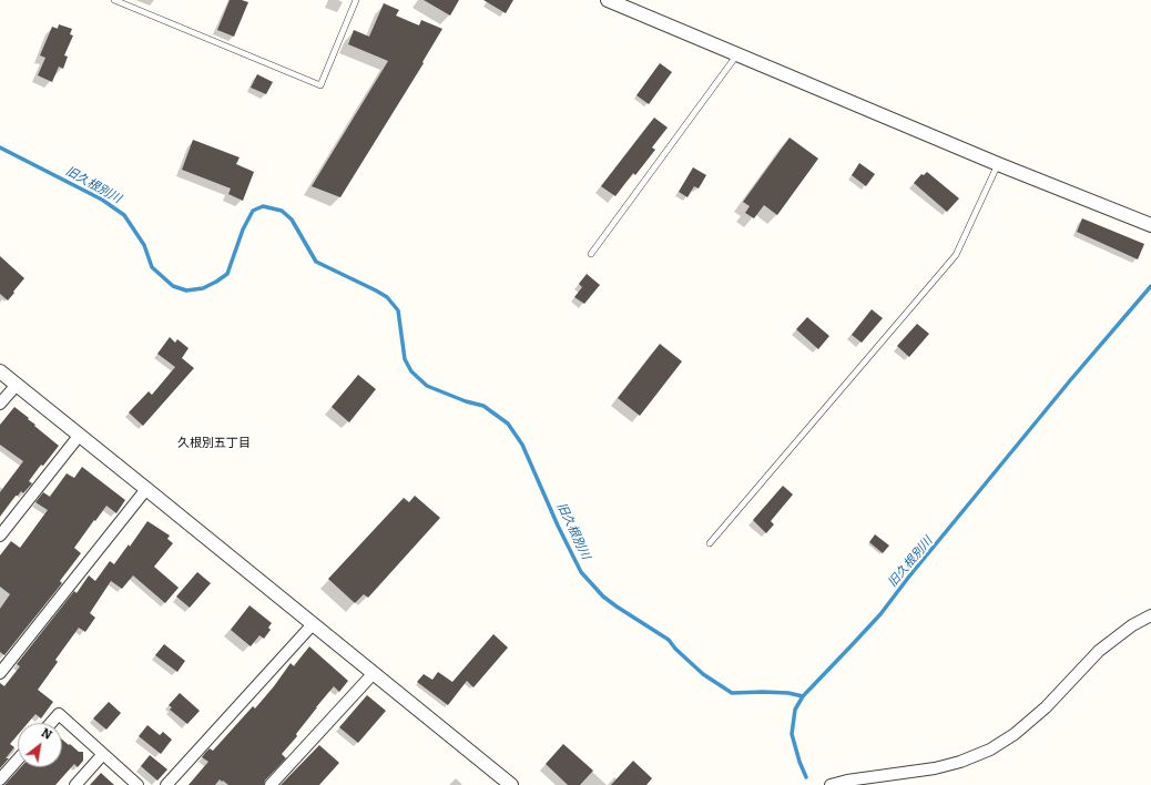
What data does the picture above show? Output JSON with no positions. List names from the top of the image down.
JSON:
{
  "districts": ["久根別五丁目"],
  "water": ["旧久根別川"],
  "north": "top right"
}
